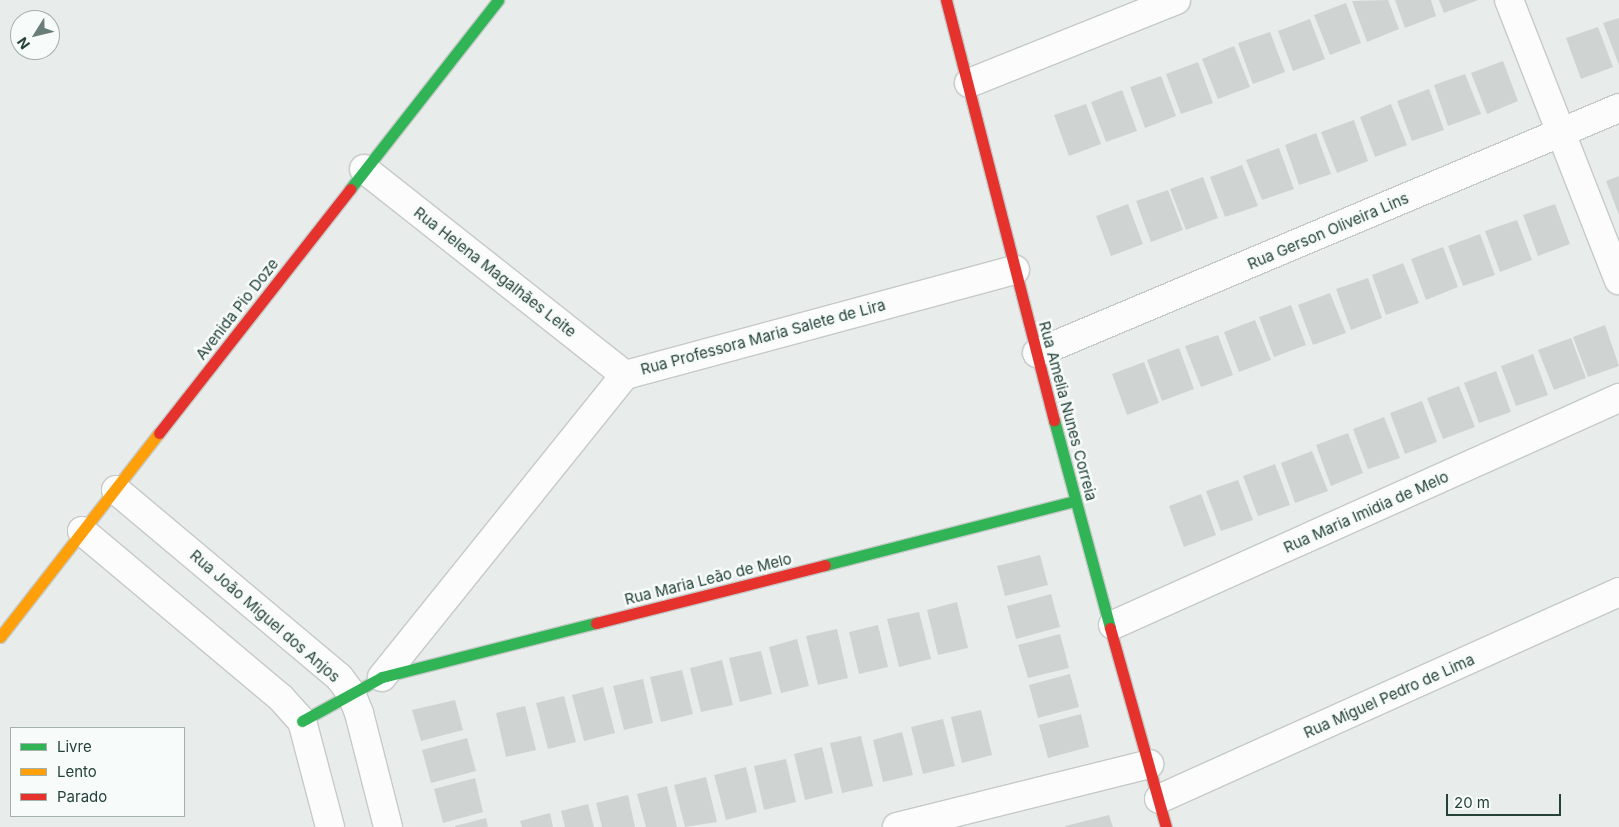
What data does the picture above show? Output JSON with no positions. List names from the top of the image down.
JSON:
{
  "streets": {
    "street": [
      "Rua Gerson Oliveira Lins",
      "Rua Helena Magalhães Leite",
      "Avenida Pio Doze",
      "Rua Professora Maria Salete de Lira",
      "Rua Amelia Nunes Correia",
      "Rua Maria Imidia de Melo",
      "Rua Maria Leão de Melo",
      "Rua João Miguel dos Anjos",
      "Rua Miguel Pedro de Lima"
    ]
  },
  "crossings": [
    ["Rua Gerson Oliveira Lins", "Rua Amelia Nunes Correia"],
    ["Rua Helena Magalhães Leite", "Avenida Pio Doze"],
    ["Rua Helena Magalhães Leite", "Rua Professora Maria Salete de Lira"],
    ["Avenida Pio Doze", "Rua João Miguel dos Anjos"],
    ["Rua Professora Maria Salete de Lira", "Rua Amelia Nunes Correia"],
    ["Rua Professora Maria Salete de Lira", "Rua Maria Leão de Melo"],
    ["Rua Amelia Nunes Correia", "Rua Maria Imidia de Melo"],
    ["Rua Amelia Nunes Correia", "Rua Maria Leão de Melo"],
    ["Rua Amelia Nunes Correia", "Rua Miguel Pedro de Lima"],
    ["Rua Maria Leão de Melo", "Rua João Miguel dos Anjos"]
  ],
  "legend": ["Livre", "Lento", "Parado"],
  "scale_bar": "20 m",
  "north": "bottom left"
}
